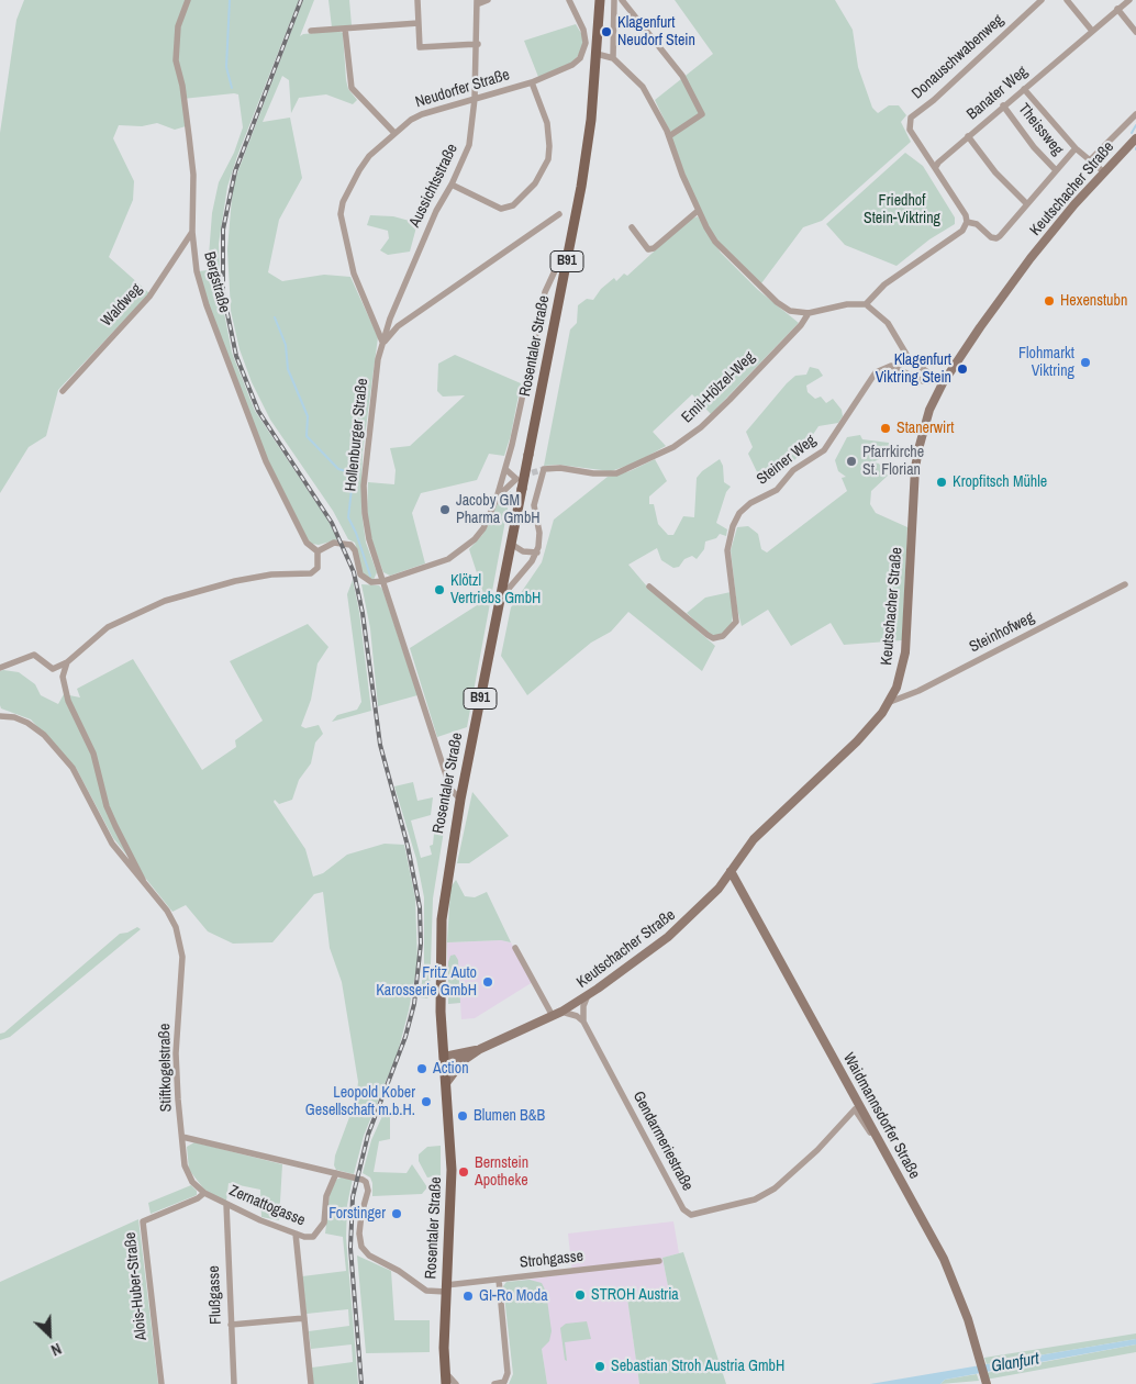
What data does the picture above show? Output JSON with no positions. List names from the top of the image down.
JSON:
{
  "streets": {
    "main road": [
      "Keutschacher Straße",
      "B91",
      "Rosentaler Straße",
      "Waidmannsdorfer Straße"
    ],
    "street": [
      "Donauschwabenweg",
      "Neudorfer Straße",
      "Banater Weg",
      "Theissweg",
      "Aussichtsstraße",
      "Bergstraße",
      "Waldweg",
      "Emil-Hölzel-Weg",
      "Hollenburger Straße",
      "Steiner Weg",
      "Steinhofweg",
      "Stiftkogelstraße",
      "Gendarmeriestraße",
      "Zernattogasse",
      "Strohgasse",
      "Alois-Huber-Straße",
      "Flußgasse"
    ]
  },
  "crossings": [
    ["Donauschwabenweg", "Banater Weg"],
    ["Neudorfer Straße", "Aussichtsstraße"],
    ["Neudorfer Straße", "Hollenburger Straße"],
    ["Banater Weg", "Theissweg"],
    ["Aussichtsstraße", "Hollenburger Straße"],
    ["Keutschacher Straße", "Steiner Weg"],
    ["Keutschacher Straße", "Steinhofweg"],
    ["Keutschacher Straße", "Waidmannsdorfer Straße"],
    ["Keutschacher Straße", "Gendarmeriestraße"],
    ["Bergstraße", "Waldweg"],
    ["Rosentaler Straße", "Hollenburger Straße"],
    ["Rosentaler Straße", "Strohgasse"],
    ["Stiftkogelstraße", "Zernattogasse"],
    ["Waidmannsdorfer Straße", "Gendarmeriestraße"],
    ["Zernattogasse", "Alois-Huber-Straße"],
    ["Zernattogasse", "Flußgasse"]
  ],
  "water": ["Glanfurt"],
  "parks": ["Friedhof Stein-Viktring"],
  "places": [
    "Klagenfurt Neudorf Stein",
    "Hexenstubn",
    "Flohmarkt Viktring",
    "Klagenfurt Viktring Stein",
    "Stanerwirt",
    "Pfarrkirche St. Florian",
    "Kropfitsch Mühle",
    "Jacoby GM Pharma GmbH",
    "Klötzl Vertriebs GmbH",
    "Fritz Auto Karosserie GmbH",
    "Action",
    "Leopold Kober Gesellschaft m.b.H.",
    "Blumen B&B",
    "Bernstein Apotheke",
    "Forstinger",
    "STROH Austria",
    "GI-Ro Moda",
    "Sebastian Stroh Austria GmbH"
  ],
  "north": "bottom right"
}
